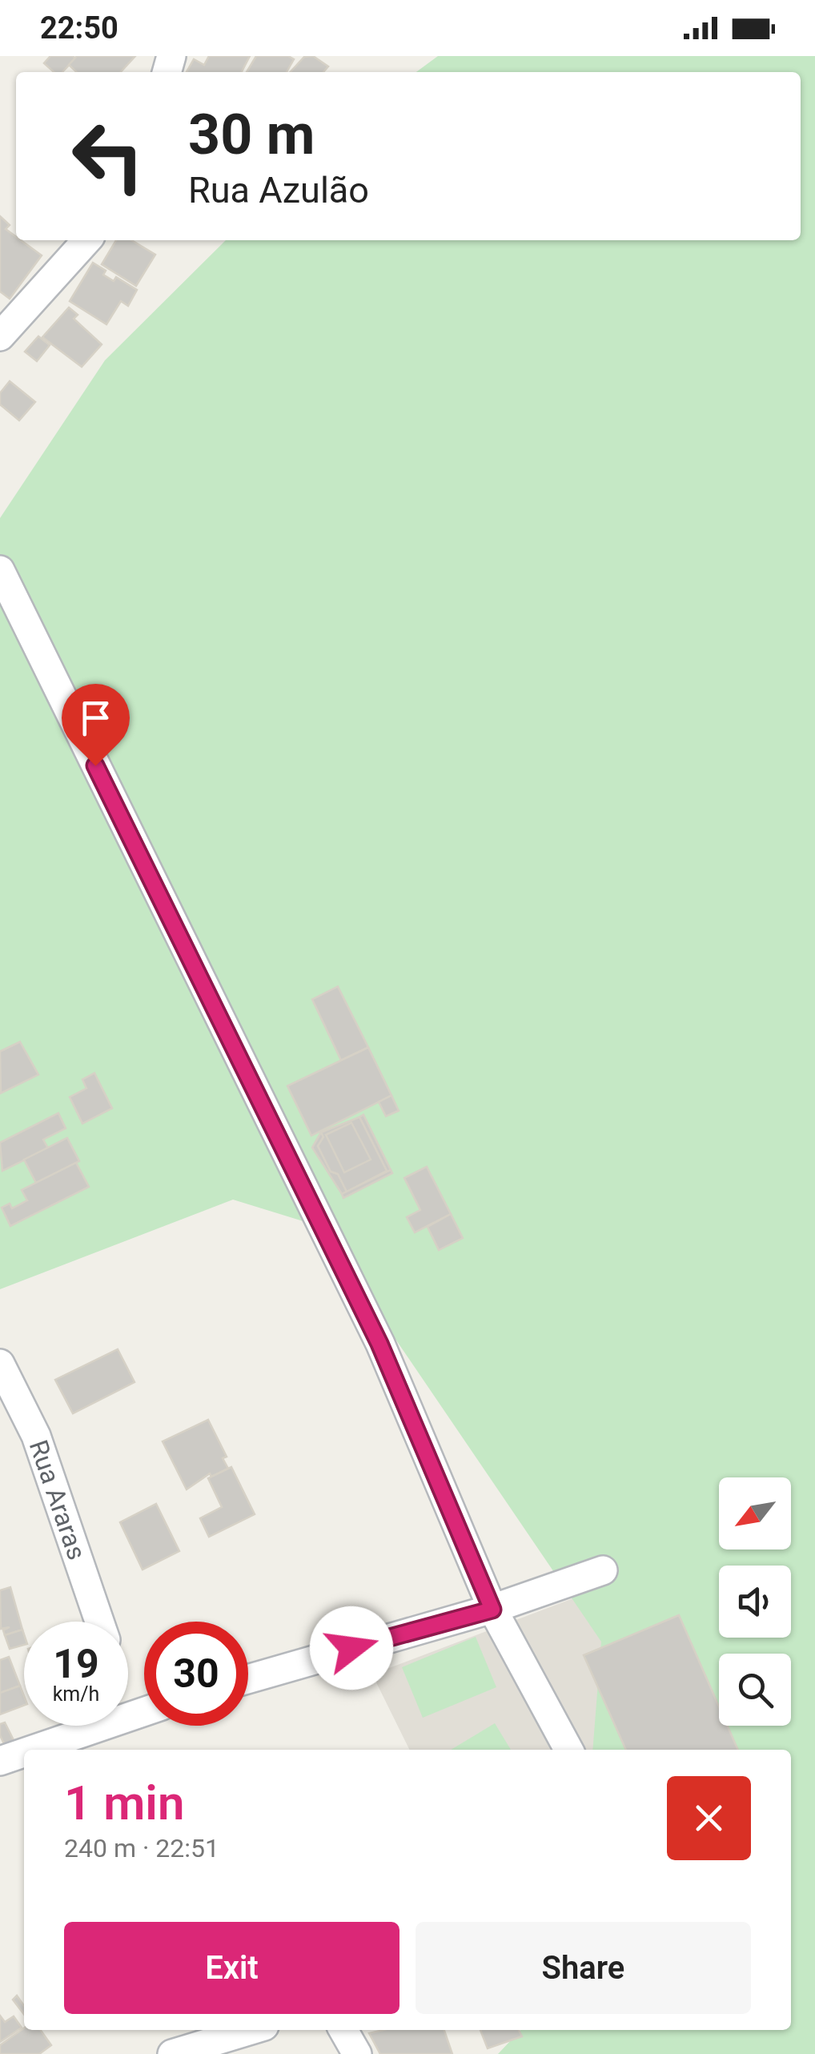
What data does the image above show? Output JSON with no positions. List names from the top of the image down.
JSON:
{
  "streets": {
    "street": ["Rua Araras"]
  },
  "north": "bottom left",
  "page": {
    "status": "22:50",
    "turn": ["30 m", "Rua Azulão"],
    "speed": "19 km/h",
    "limit": "30",
    "heading": ["1 min", "240 m · 22:51"],
    "buttons": ["Exit", "Share"]
  }
}
